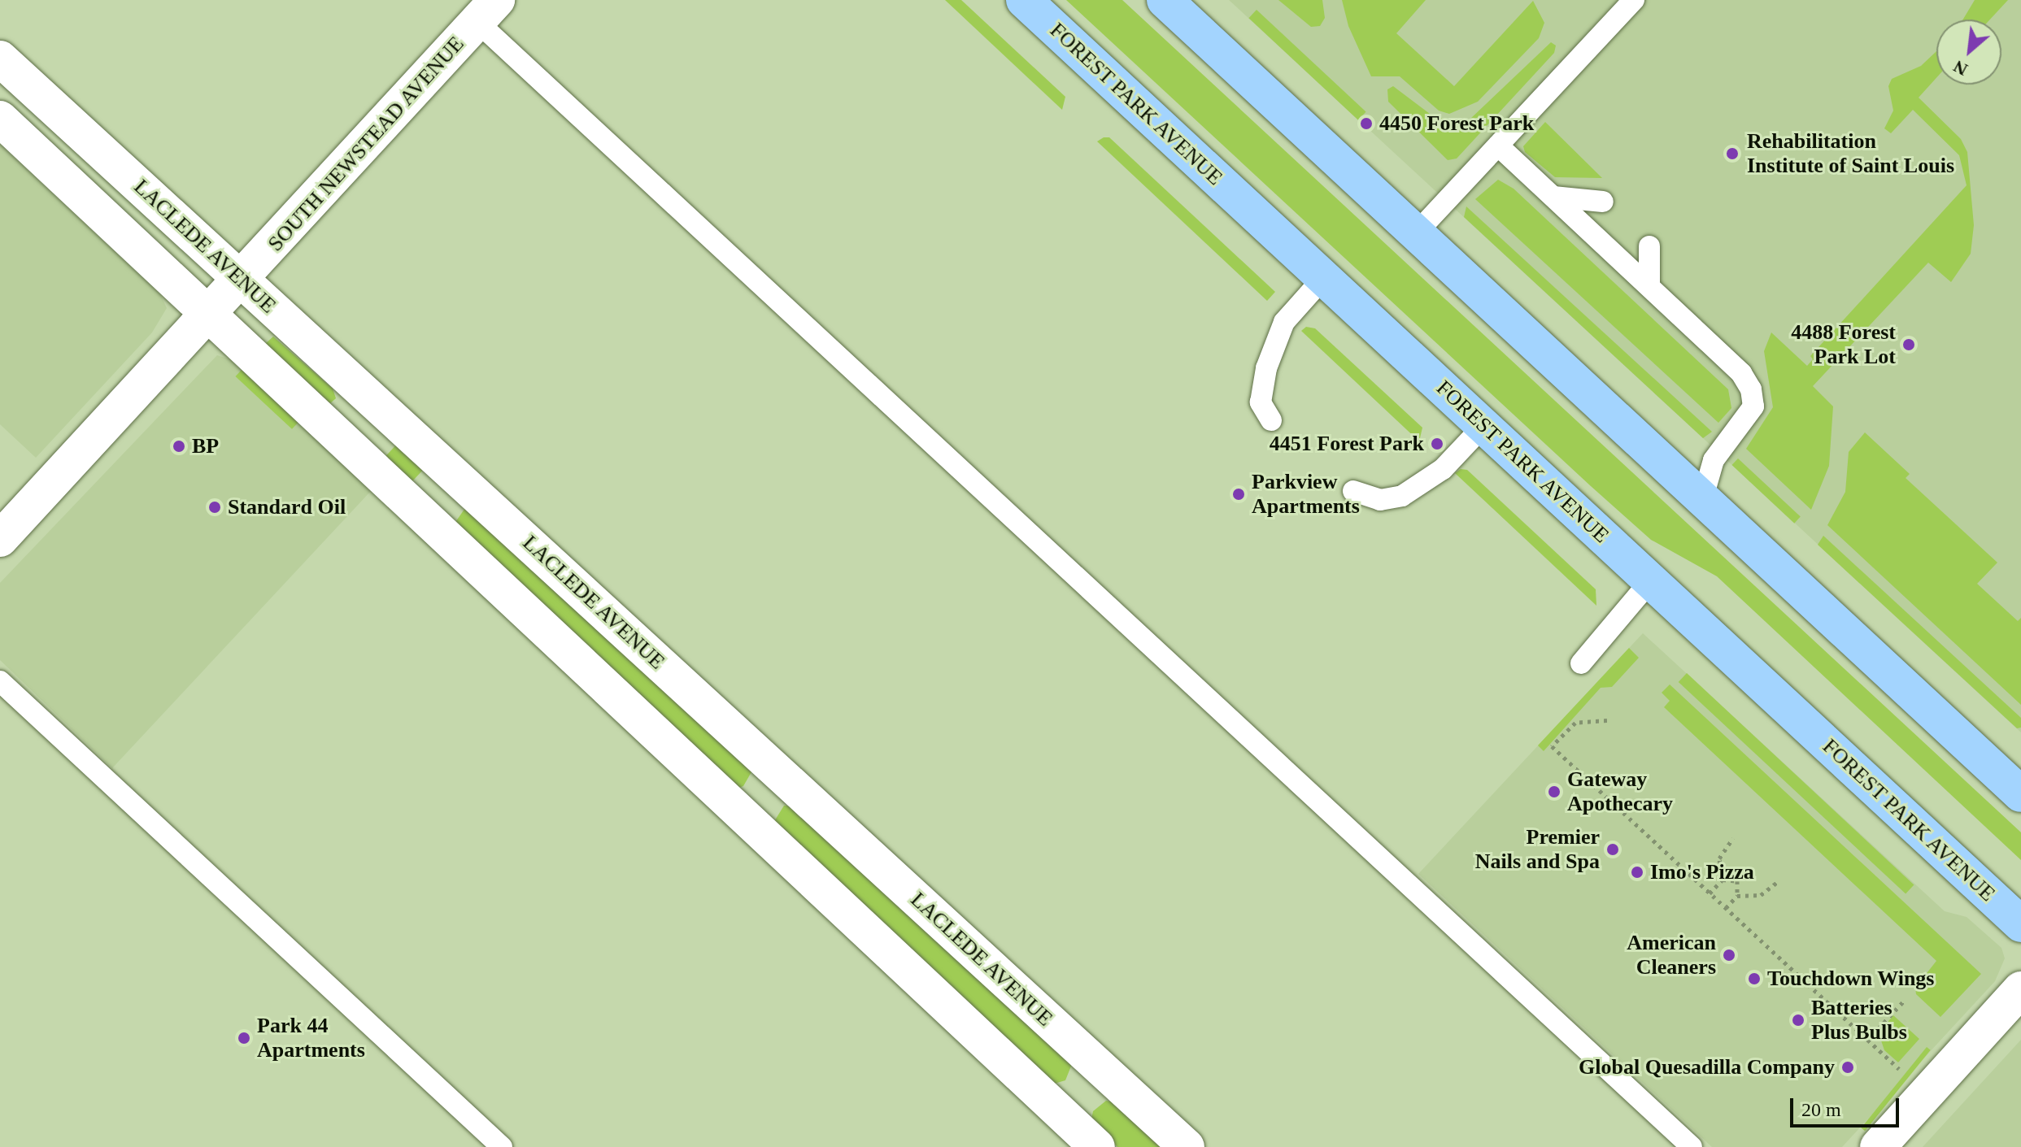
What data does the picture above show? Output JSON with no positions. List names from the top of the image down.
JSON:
{
  "streets": {
    "main road": ["FOREST PARK AVENUE"],
    "street": ["SOUTH NEWSTEAD AVENUE", "LACLEDE AVENUE"]
  },
  "crossings": [
    ["SOUTH NEWSTEAD AVENUE", "LACLEDE AVENUE"]
  ],
  "places": [
    "4450 Forest Park",
    "Rehabilitation Institute of Saint Louis",
    "4488 Forest Park Lot",
    "4451 Forest Park",
    "BP",
    "Parkview Apartments",
    "Standard Oil",
    "Gateway Apothecary",
    "Premier Nails and Spa",
    "Imo's Pizza",
    "American Cleaners",
    "Touchdown Wings",
    "Batteries Plus Bulbs",
    "Park 44 Apartments",
    "Global Quesadilla Company"
  ],
  "scale_bar": "20 m",
  "north": "bottom left"
}
